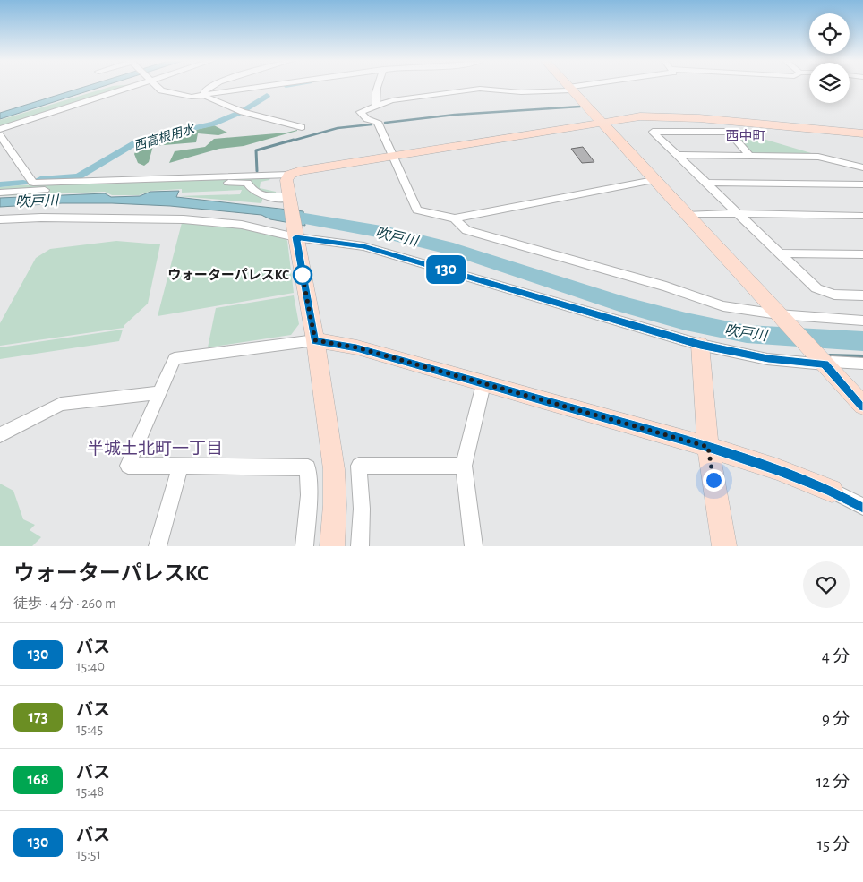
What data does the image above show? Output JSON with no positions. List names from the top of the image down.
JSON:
{
  "districts": ["西中町", "半城土北町一丁目"],
  "water": ["西高根用水", "吹戸川"],
  "places": ["ウォーターパレスKC"],
  "lines": ["bus line 130"],
  "page": {
    "on_map": "130",
    "heading": ["ウォーターパレスKC", "徒歩 · 4 分 · 260 m"],
    "list": [
      {
        "mark": "130",
        "name": "バス",
        "note": "15:40",
        "value": "4 分"
      },
      {
        "mark": "173",
        "name": "バス",
        "note": "15:45",
        "value": "9 分"
      },
      {
        "mark": "168",
        "name": "バス",
        "note": "15:48",
        "value": "12 分"
      },
      {
        "mark": "130",
        "name": "バス",
        "note": "15:51",
        "value": "15 分"
      }
    ]
  }
}
